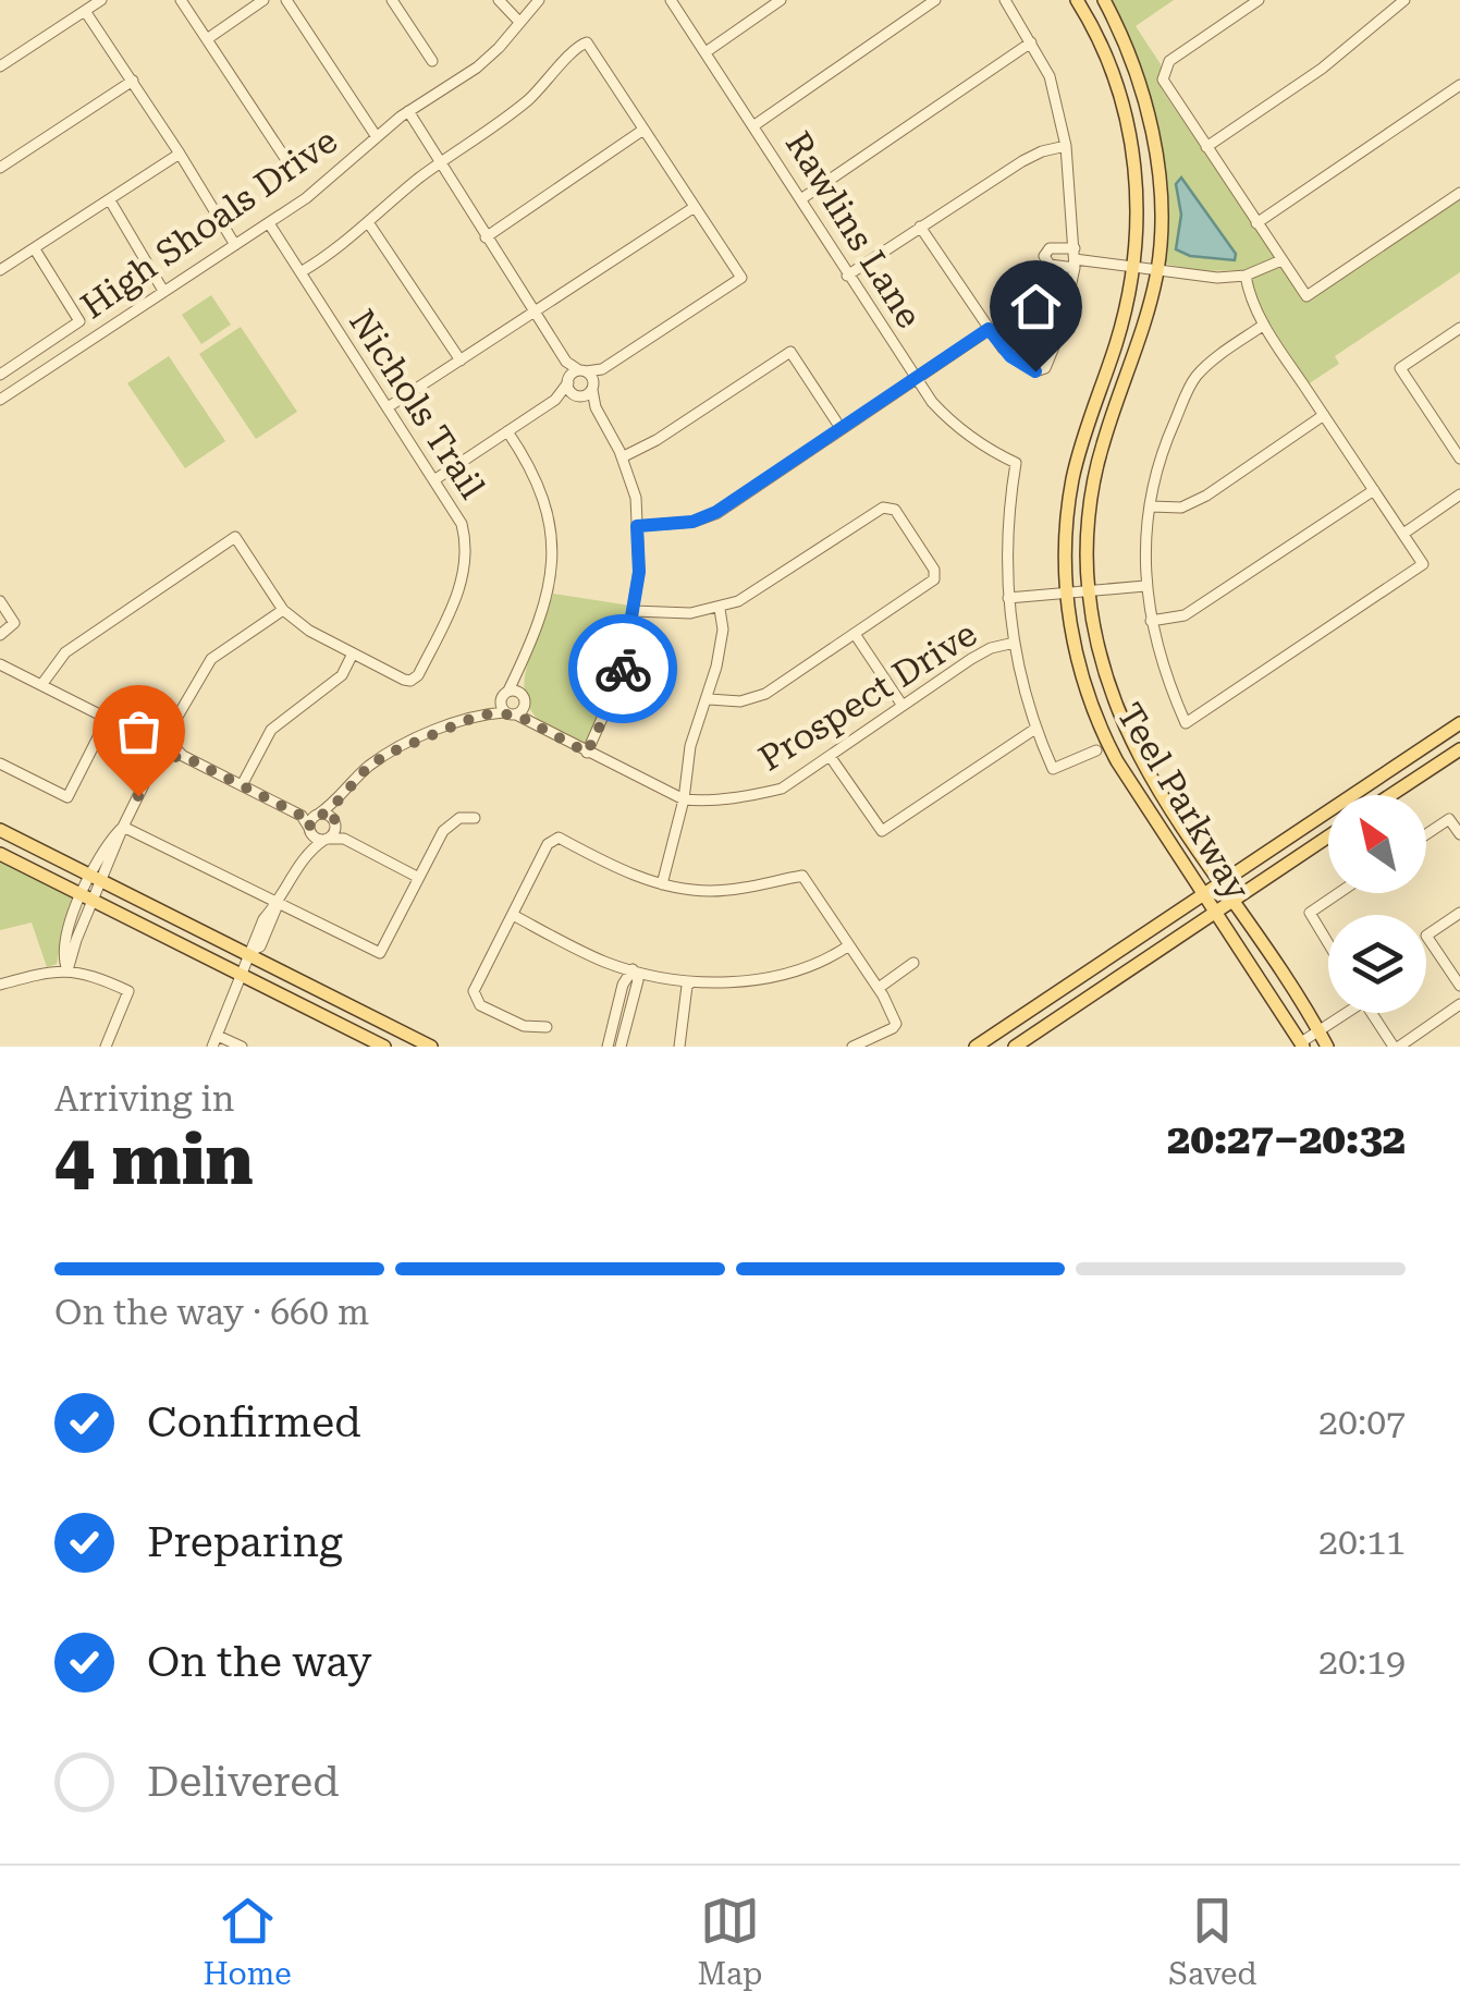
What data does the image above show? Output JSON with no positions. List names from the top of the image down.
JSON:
{
  "streets": {
    "main road": ["Teel Parkway"],
    "street": [
      "High Shoals Drive",
      "Rawlins Lane",
      "Nichols Trail",
      "Prospect Drive"
    ]
  },
  "crossings": [
    ["High Shoals Drive", "Nichols Trail"]
  ],
  "north": "top left",
  "page": {
    "heading": ["4 min", "Arriving in", "20:27–20:32"],
    "bar": "On the way · 660 m",
    "list": [
      ["Confirmed", "20:07"],
      ["Preparing", "20:11"],
      ["On the way", "20:19"],
      "Delivered"
    ],
    "tabs": ["Home", "Map", "Saved"]
  }
}
